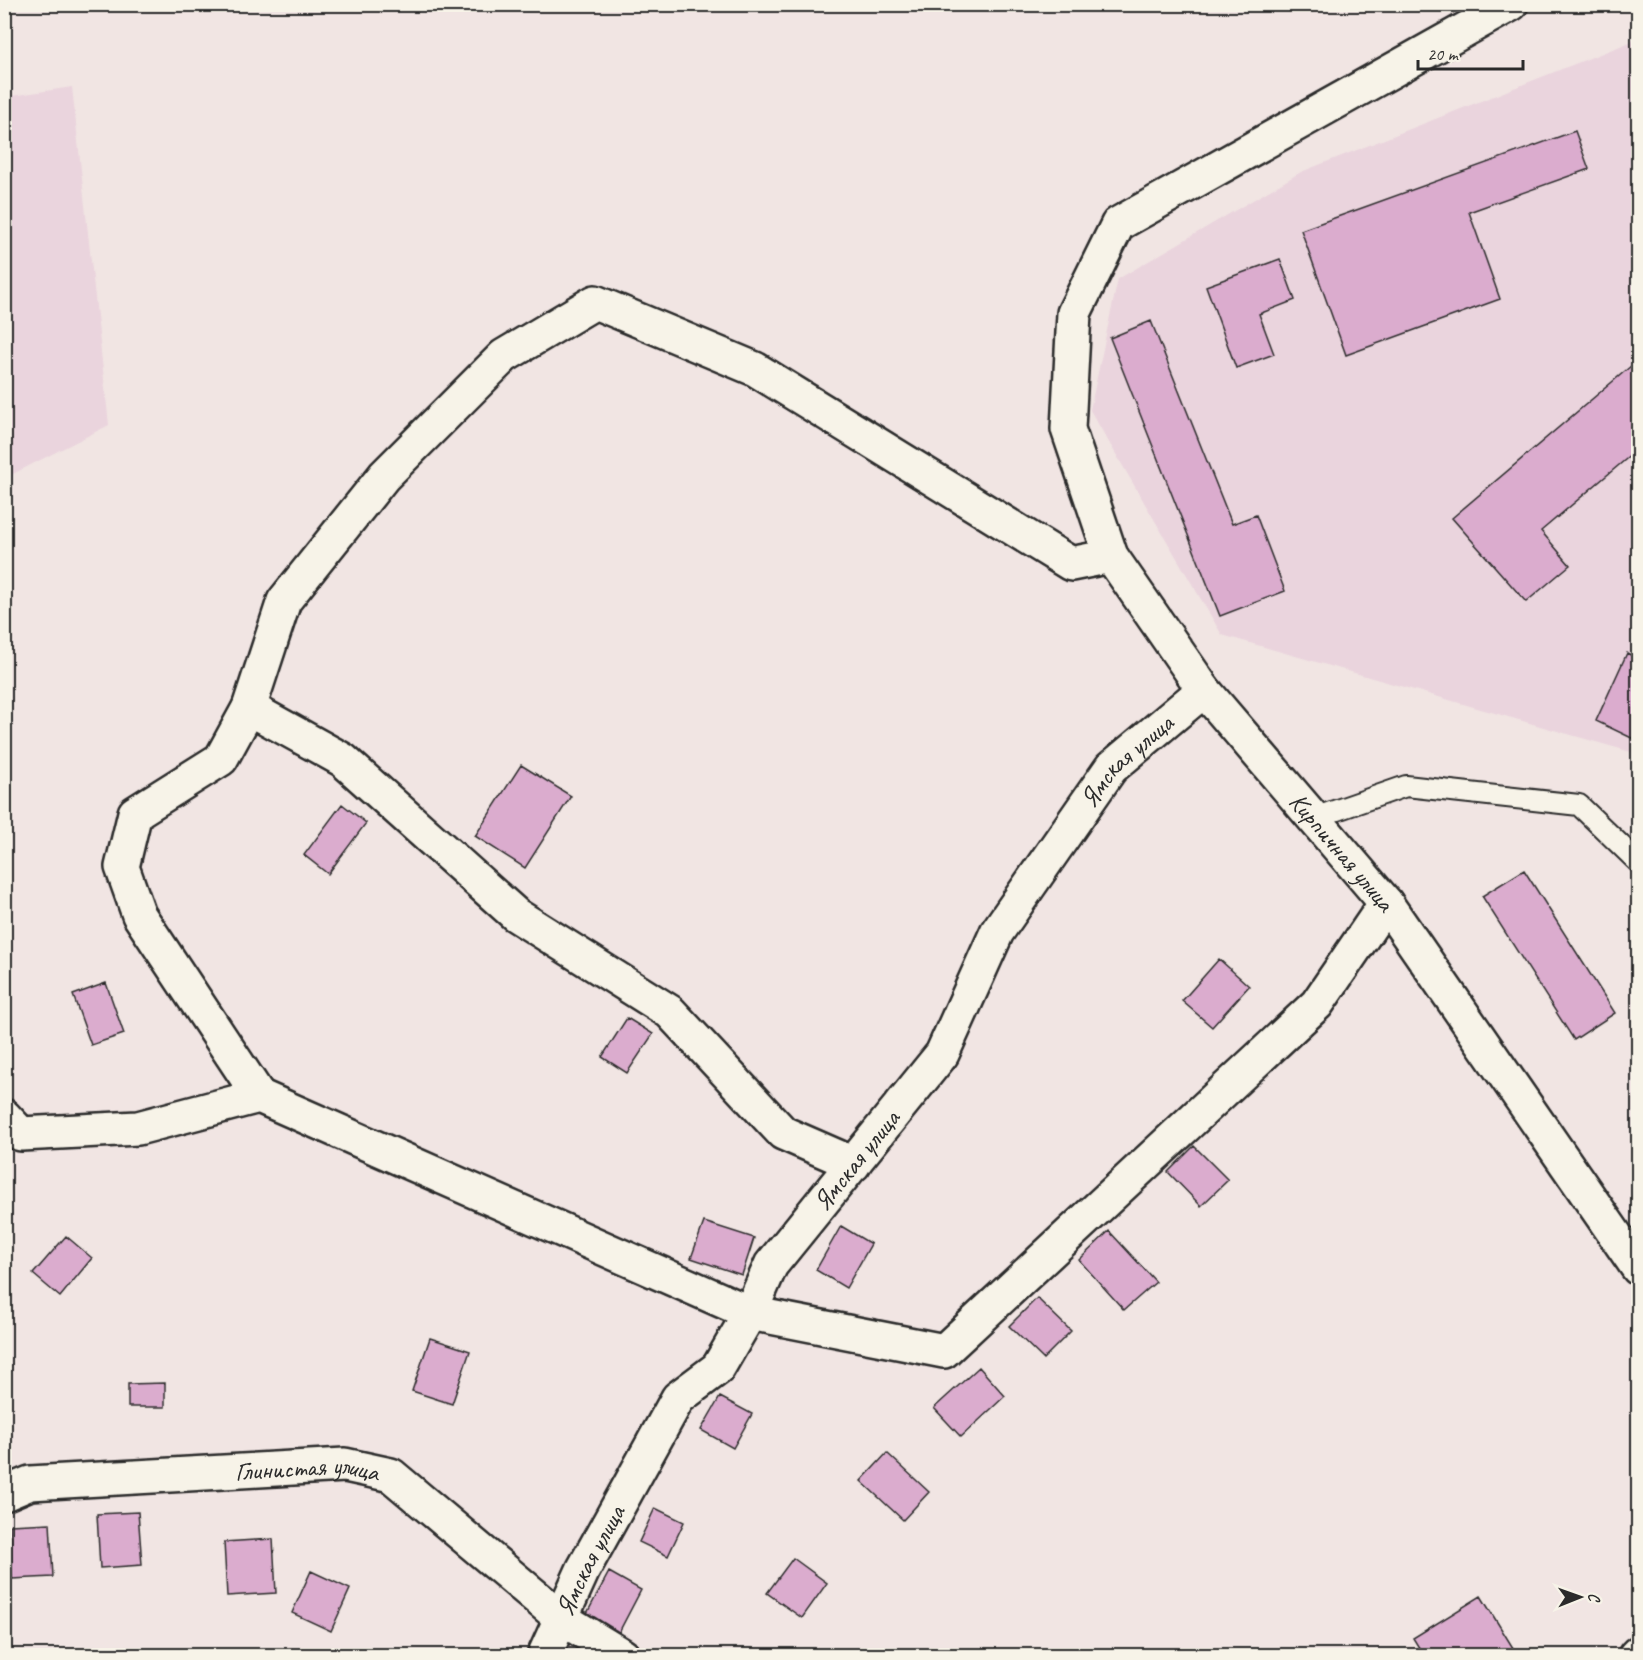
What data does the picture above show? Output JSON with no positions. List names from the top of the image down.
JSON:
{
  "streets": {
    "street": ["Ямская улица", "Кирпичная улица", "Глинистая улица"]
  },
  "crossings": [
    ["Ямская улица", "Кирпичная улица"],
    ["Ямская улица", "Глинистая улица"]
  ],
  "scale_bar": "20 m",
  "north": "right"
}
